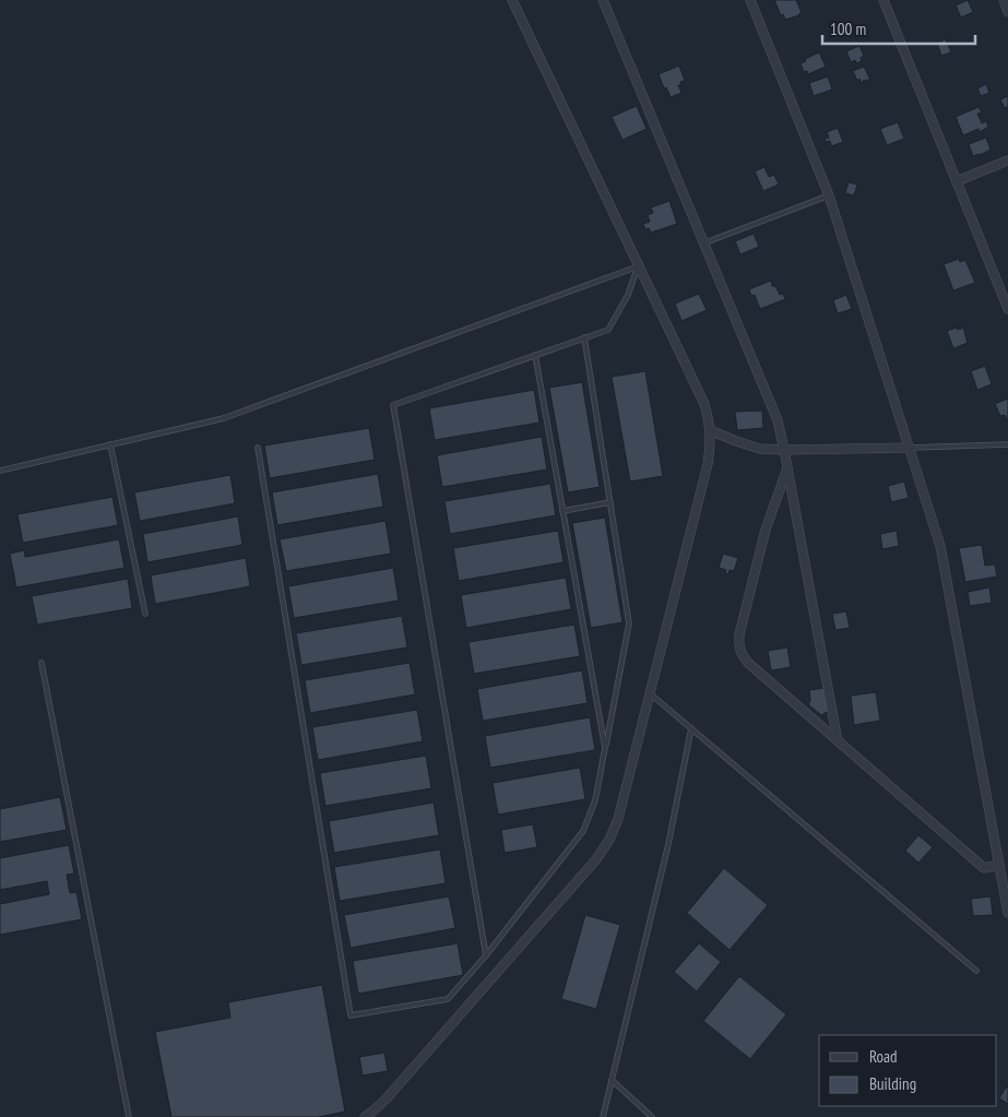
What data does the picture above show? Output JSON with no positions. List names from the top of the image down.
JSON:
{
  "legend": ["Road", "Building"],
  "scale_bar": "100 m"
}
